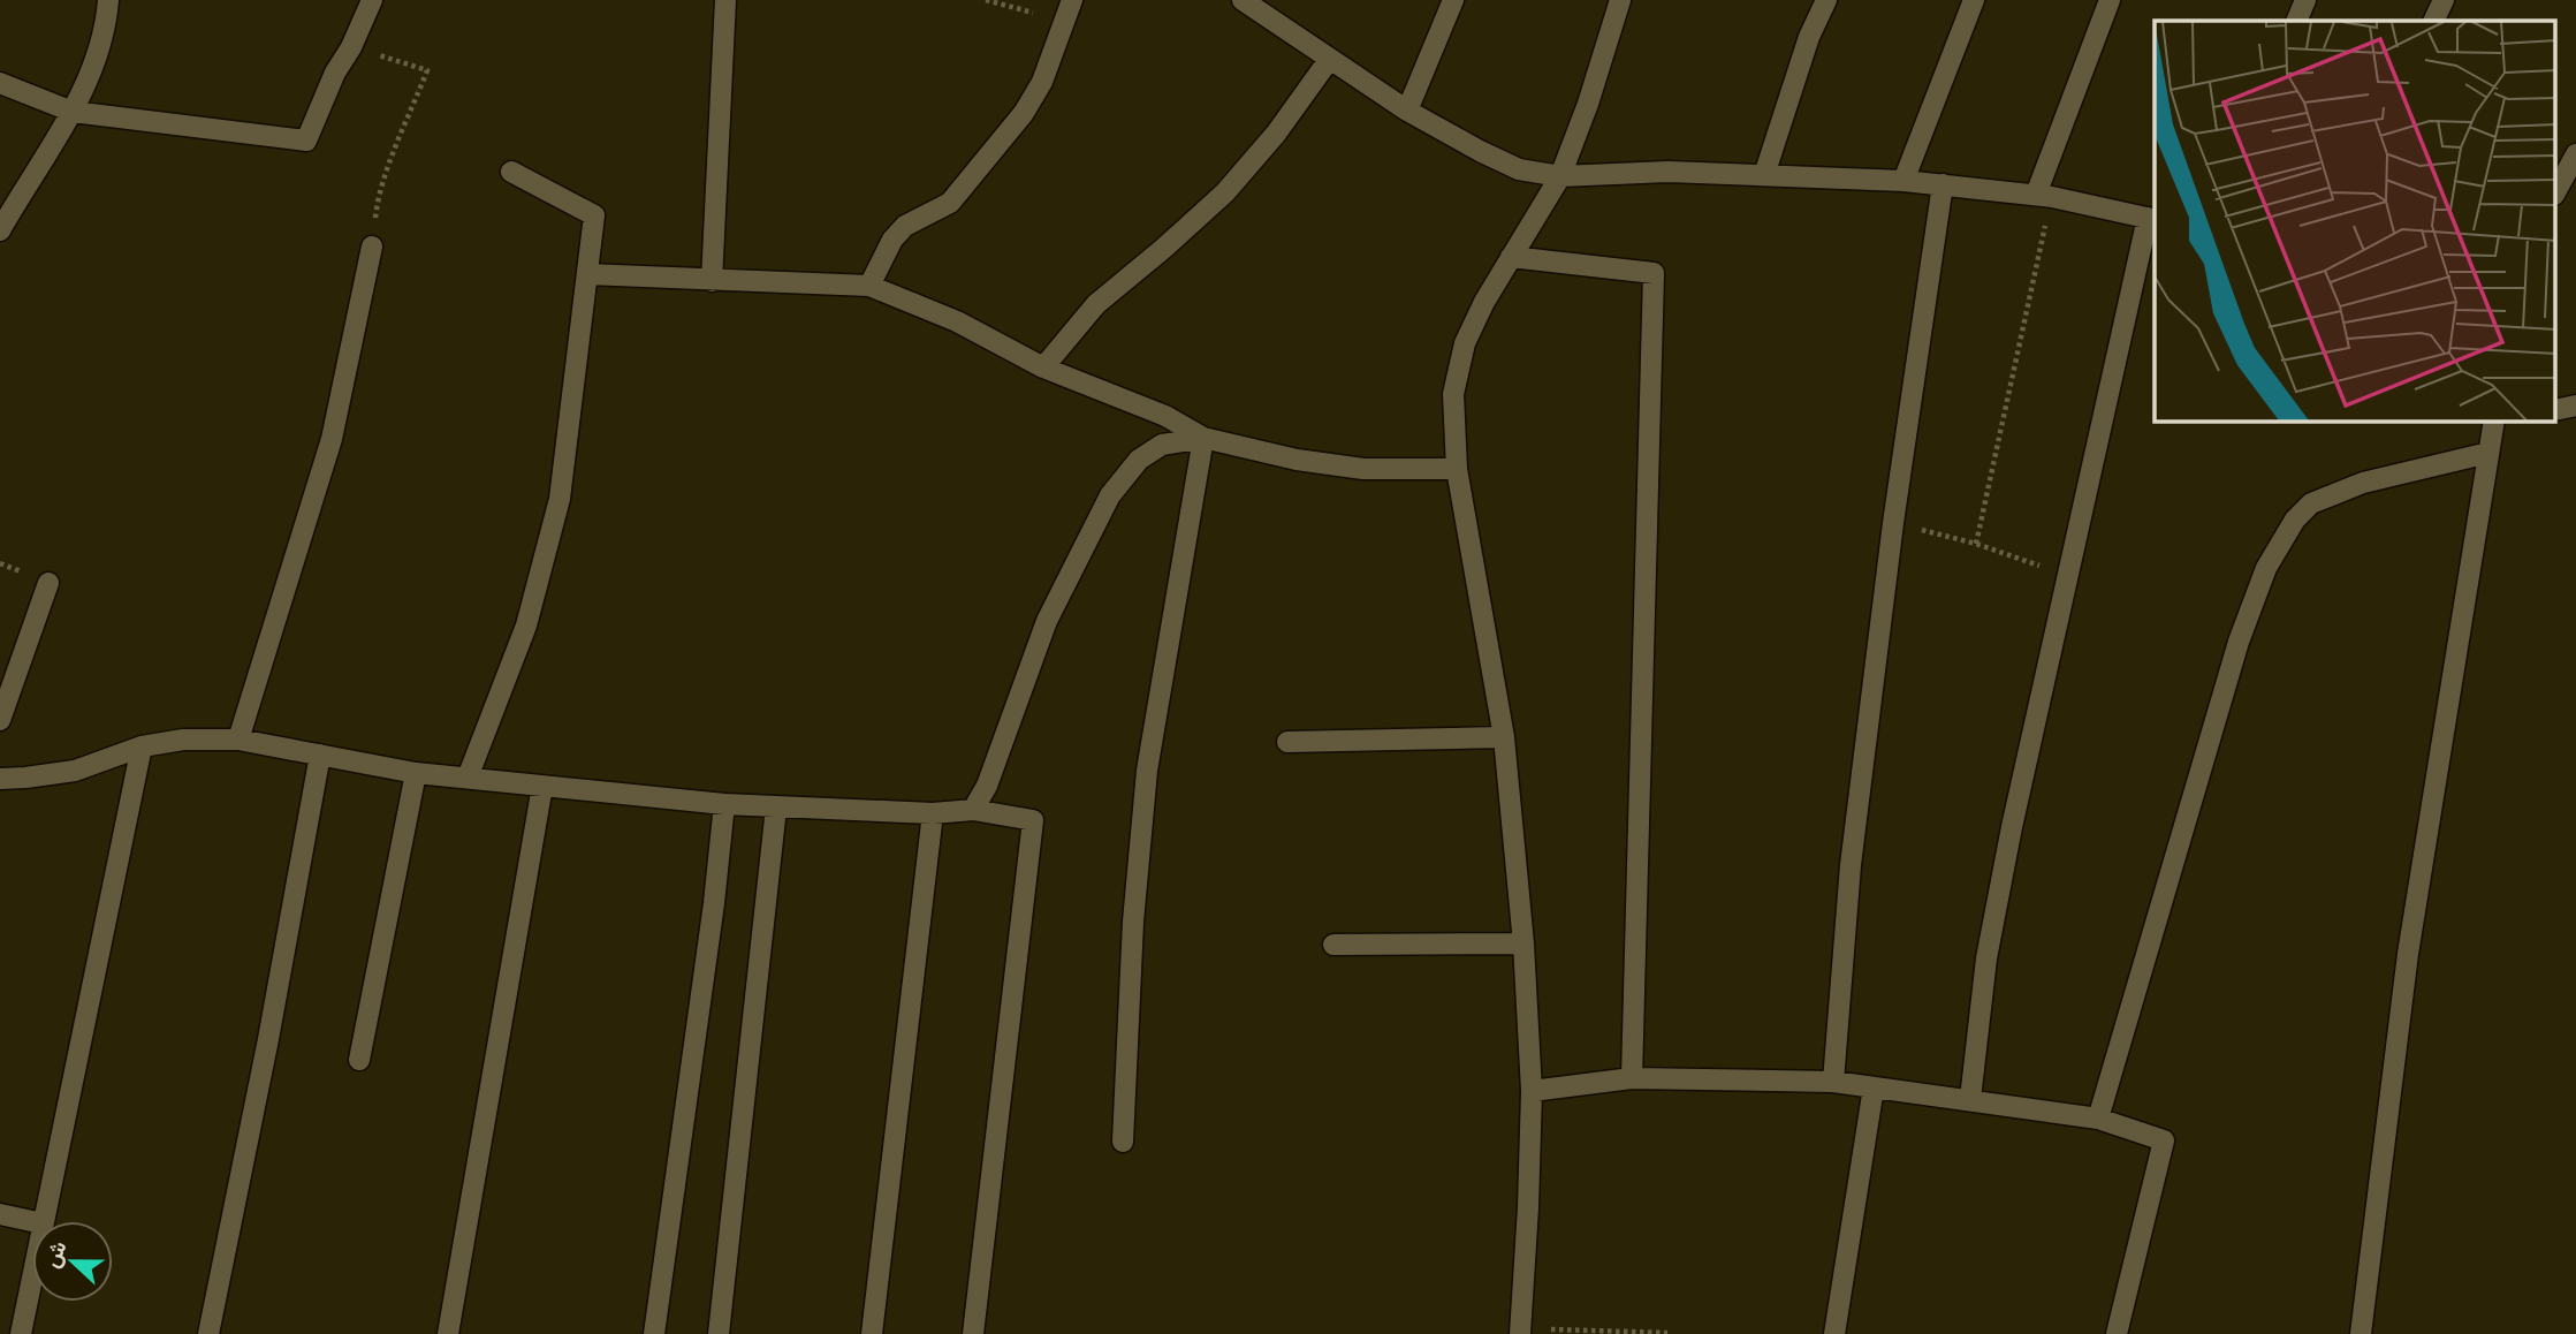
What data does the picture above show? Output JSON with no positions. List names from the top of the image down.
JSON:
{
  "north": "left"
}
